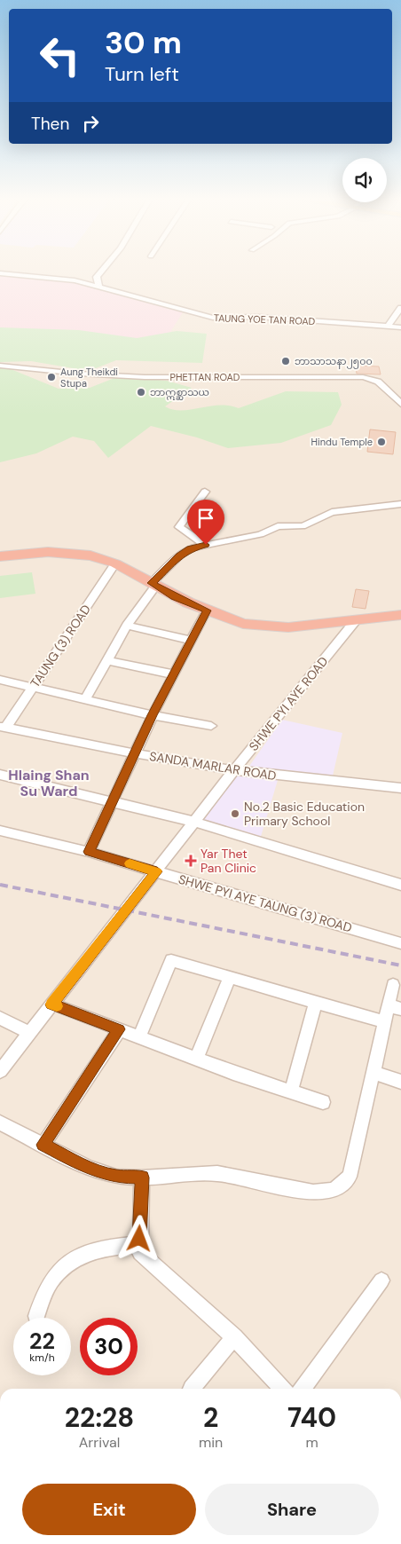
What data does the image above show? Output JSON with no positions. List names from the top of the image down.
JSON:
{
  "streets": {
    "street": [
      "TAUNG YOE TAN ROAD",
      "PHETTAN ROAD",
      "TAUNG (3) ROAD",
      "SHWE PYI AYE ROAD",
      "SANDA MARLAR ROAD",
      "SHWE PYI AYE TAUNG (3) ROAD"
    ]
  },
  "crossings": [
    ["TAUNG (3) ROAD", "SANDA MARLAR ROAD"],
    ["SHWE PYI AYE ROAD", "SANDA MARLAR ROAD"],
    ["SHWE PYI AYE ROAD", "SHWE PYI AYE TAUNG (3) ROAD"]
  ],
  "districts": ["Hlaing Shan Su Ward"],
  "places": {
    "other": [
      "ဘာသာသနာ၂၅၀၀",
      "Aung Theikdi Stupa",
      "ဘာဣစ္ဆာသယ",
      "Hindu Temple",
      "No.2 Basic Education Primary School"
    ],
    "health": ["Yar Thet Pan Clinic"]
  },
  "page": {
    "turn": ["30 m", "Turn left"],
    "then": "Then",
    "speed": "22 km/h",
    "limit": "30",
    "eta": [
      "22:28",
      "Arrival",
      "2",
      "min",
      "740",
      "m"
    ],
    "buttons": ["Exit", "Share"]
  }
}
